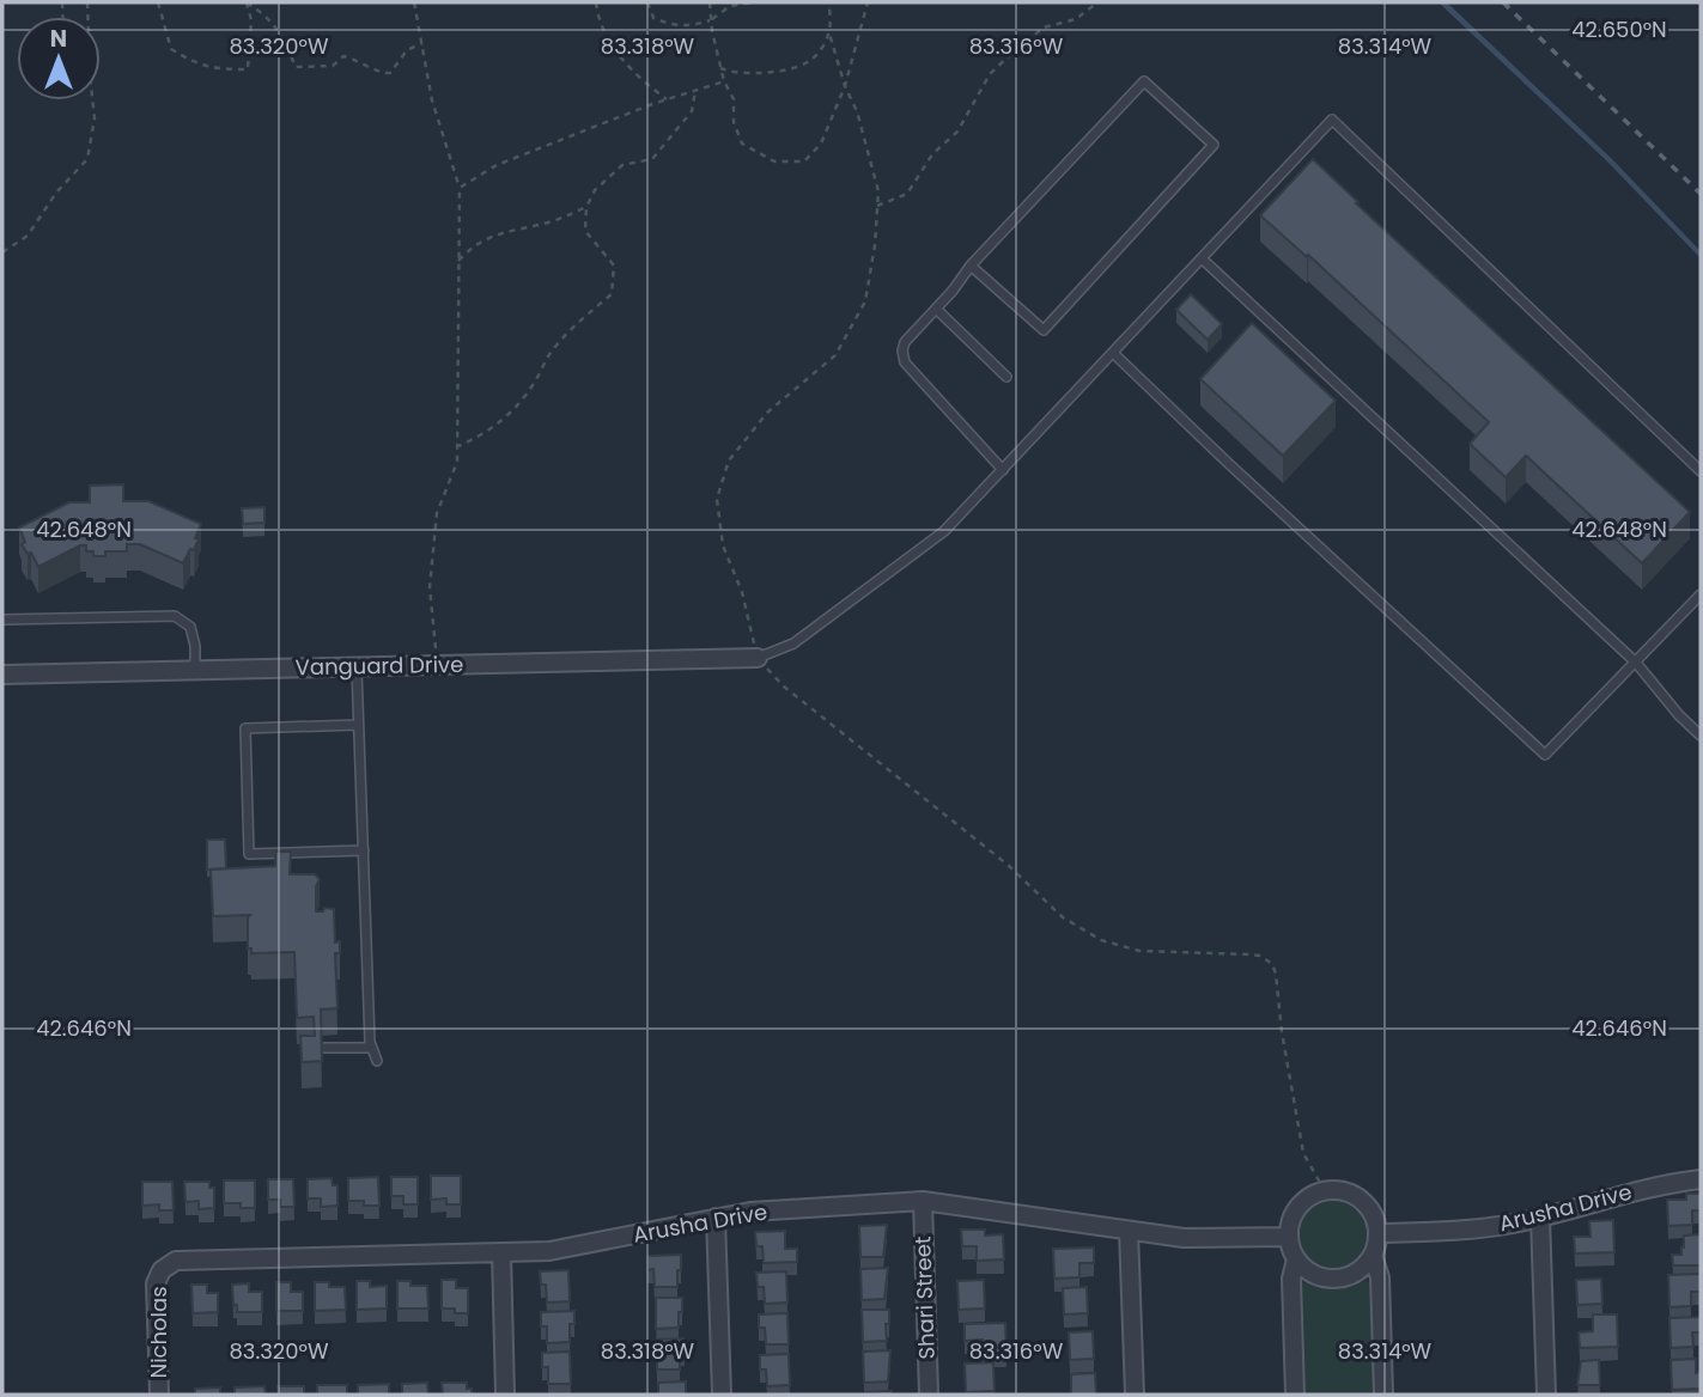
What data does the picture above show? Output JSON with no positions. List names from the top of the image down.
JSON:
{
  "streets": {
    "street": [
      "Vanguard Drive",
      "Arusha Drive",
      "Shari Street",
      "Nicholas"
    ]
  },
  "crossings": [
    ["Arusha Drive", "Shari Street"],
    ["Arusha Drive", "Nicholas"]
  ],
  "north": "top",
  "coordinates": [
    "42.650°N",
    "83.320°W",
    "83.318°W",
    "83.316°W",
    "83.314°W",
    "42.648°N",
    "42.646°N"
  ]
}
